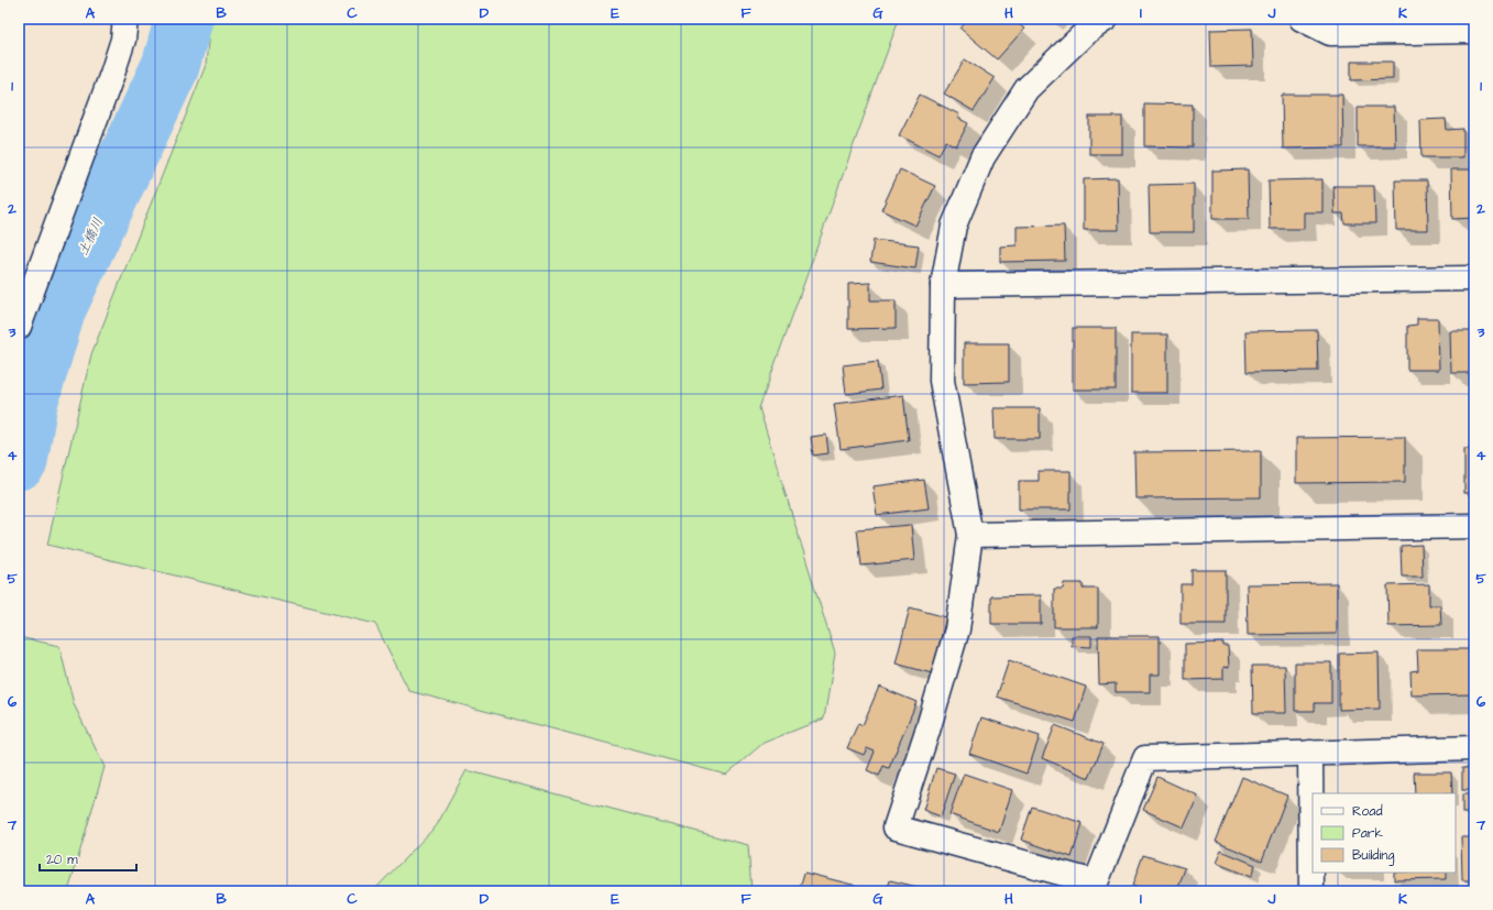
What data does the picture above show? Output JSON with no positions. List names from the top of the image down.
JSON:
{
  "water": ["土橋川"],
  "legend": ["Road", "Park", "Building"],
  "scale_bar": "20 m",
  "grid": {
    "columns": [
      "A",
      "B",
      "C",
      "D",
      "E",
      "F",
      "G",
      "H",
      "I",
      "J",
      "K"
    ],
    "rows": [
      "1",
      "2",
      "3",
      "4",
      "5",
      "6",
      "7"
    ]
  }
}
